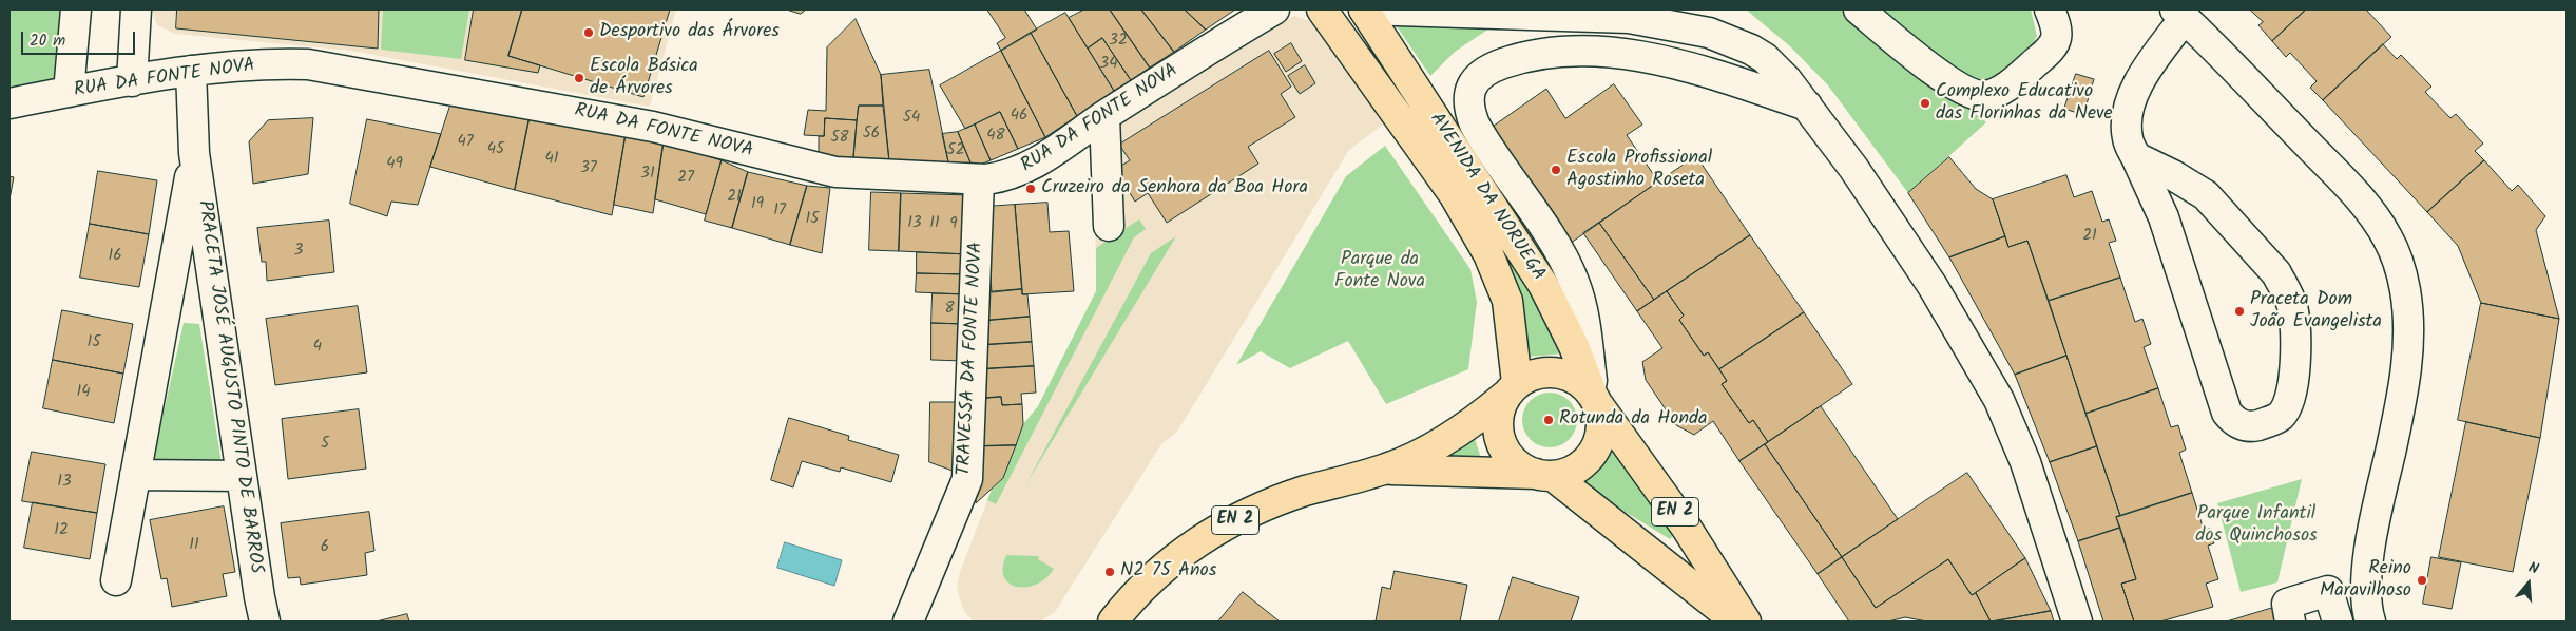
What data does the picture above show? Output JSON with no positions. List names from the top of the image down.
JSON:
{
  "streets": {
    "main road": ["AVENIDA DA NORUEGA", "EN 2"],
    "street": ["RUA DA FONTE NOVA", "TRAVESSA DA FONTE NOVA", "PRACETA JOSÉ AUGUSTO PINTO DE BARROS"]
  },
  "crossings": [
    ["RUA DA FONTE NOVA", "TRAVESSA DA FONTE NOVA"],
    ["RUA DA FONTE NOVA", "PRACETA JOSÉ AUGUSTO PINTO DE BARROS"],
    ["AVENIDA DA NORUEGA", "EN 2"]
  ],
  "parks": ["Parque da Fonte Nova", "Parque Infantil dos Quinchosos"],
  "places": [
    "Desportivo das Árvores",
    "Escola Básica de Árvores",
    "Complexo Educativo das Florinhas da Neve",
    "Escola Profissional Agostinho Roseta",
    "Cruzeiro da Senhora da Boa Hora",
    "Praceta Dom João Evangelista",
    "Rotunda da Honda",
    "N2 75 Anos",
    "Reino Maravilhoso"
  ],
  "house_numbers": [
    "32",
    "34",
    "46",
    "54",
    "56",
    "48",
    "58",
    "47",
    "45",
    "52",
    "41",
    "49",
    "37",
    "31",
    "27",
    "21",
    "19",
    "17",
    "15",
    "13",
    "11",
    "9",
    "21",
    "3",
    "16",
    "8",
    "15",
    "4",
    "14",
    "5",
    "13",
    "12",
    "11",
    "6"
  ],
  "scale_bar": "20 m",
  "north": "top"
}
